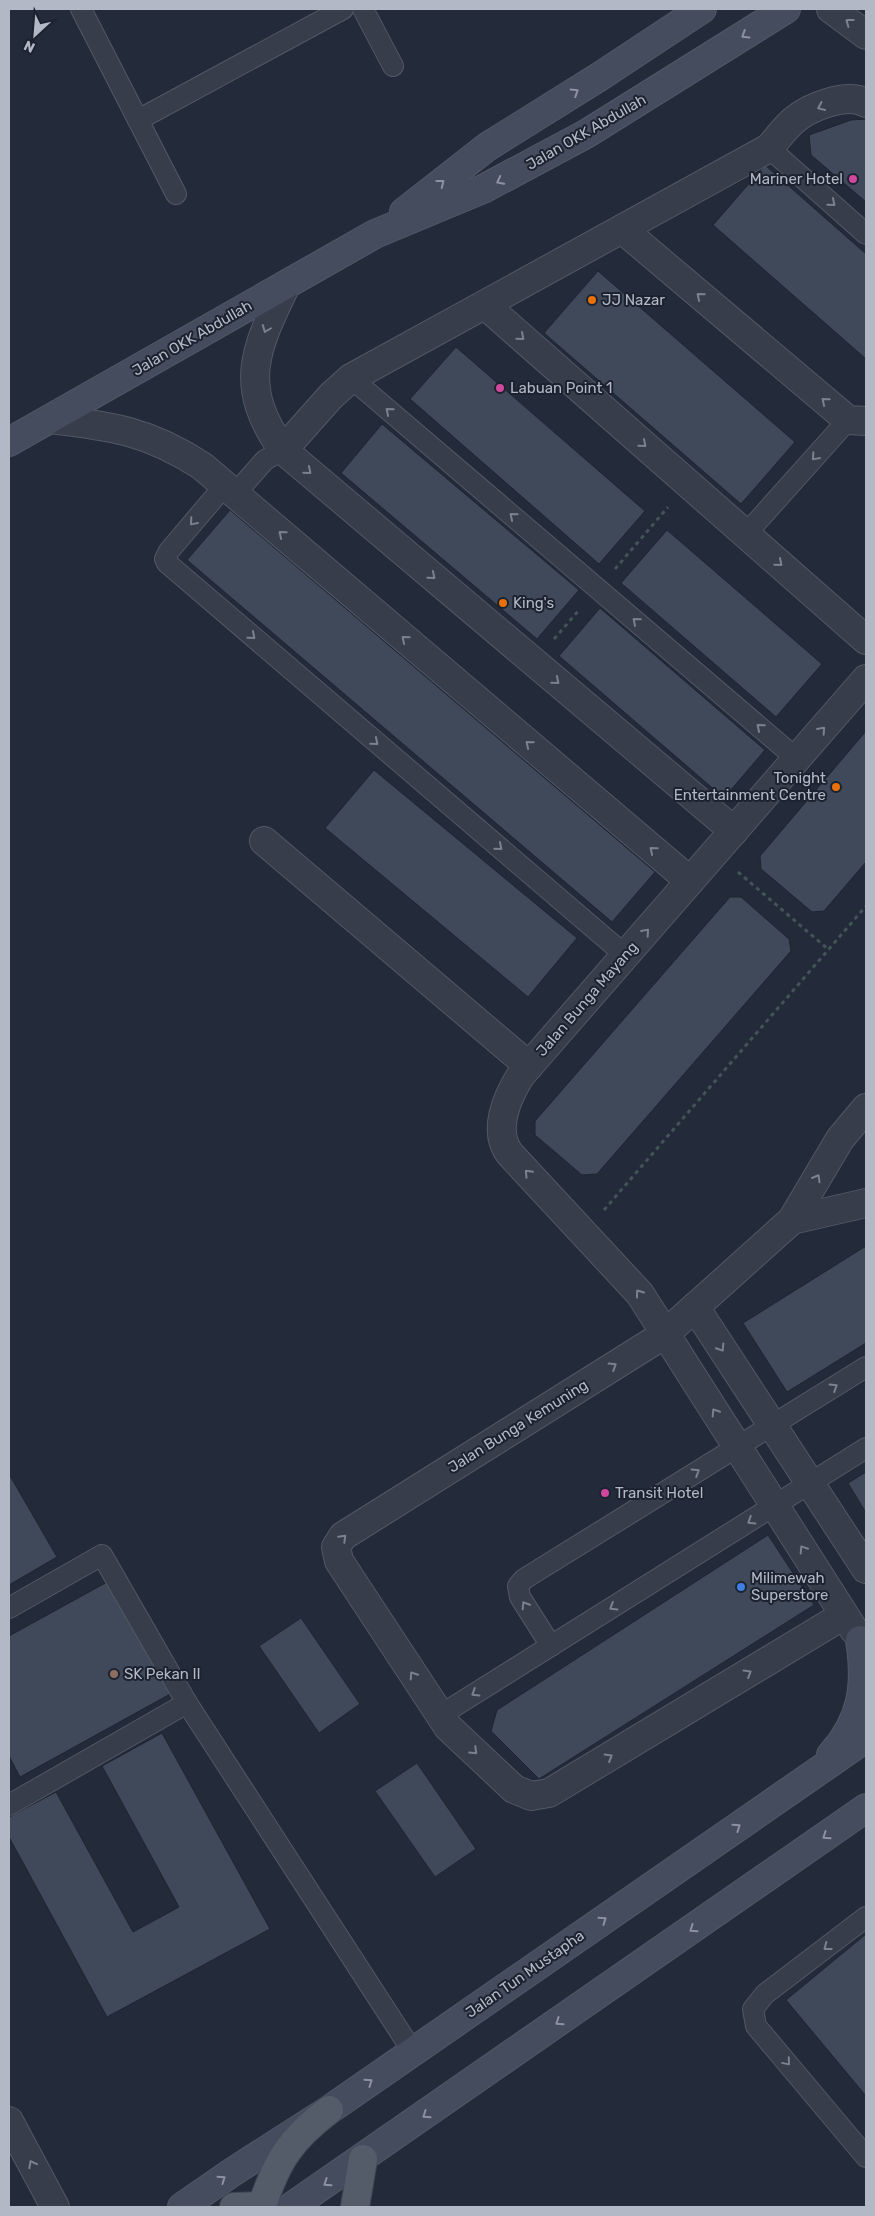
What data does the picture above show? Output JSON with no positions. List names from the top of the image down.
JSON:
{
  "streets": {
    "main road": ["Jalan OKK Abdullah", "Jalan Tun Mustapha"],
    "street": ["Jalan Bunga Mayang", "Jalan Bunga Kemuning"]
  },
  "crossings": [
    ["Jalan Bunga Mayang", "Jalan Bunga Kemuning"]
  ],
  "places": [
    "Mariner Hotel",
    "JJ Nazar",
    "Labuan Point 1",
    "King's",
    "Tonight Entertainment Centre",
    "Transit Hotel",
    "Milimewah Superstore",
    "SK Pekan II"
  ],
  "north": "bottom left"
}
